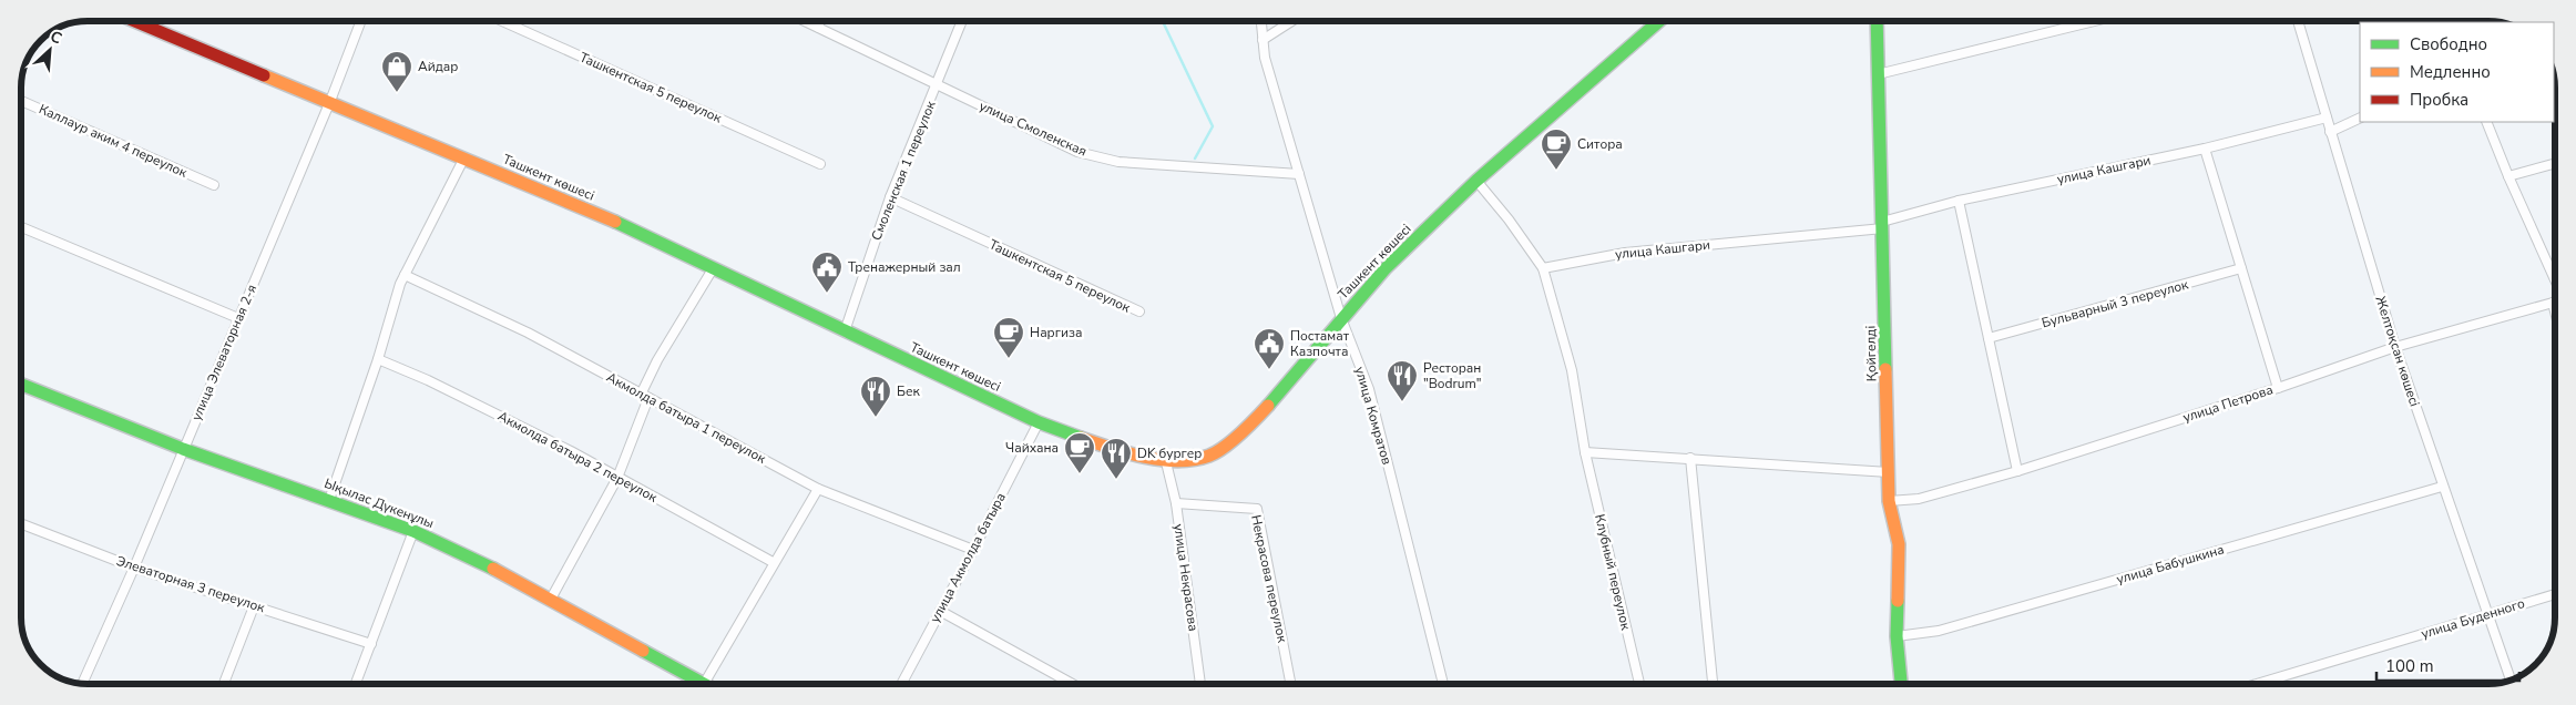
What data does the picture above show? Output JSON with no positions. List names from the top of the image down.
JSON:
{
  "streets": {
    "main road": ["Ташкент көшесі", "Қойгелді", "Ықылас Дүкенұлы"],
    "street": [
      "Ташкентская 5 переулок",
      "улица Смоленская",
      "Каллаур аким 4 переулок",
      "улица Кашгари",
      "Смоленская 1 переулок",
      "Бульварный 3 переулок",
      "Желтоқсан көшесі",
      "улица Элеваторная 2-я",
      "улица Петрова",
      "улица Комратов",
      "Акмолда батыра 1 переулок",
      "Акмолда батыра 2 переулок",
      "улица Акмолда батыра",
      "улица Бабушкина",
      "Клубный переулок",
      "улица Некрасова",
      "Некрасова переулок",
      "Элеваторная 3 переулок",
      "улица Буденного"
    ]
  },
  "crossings": [
    ["Ташкентская 5 переулок", "Смоленская 1 переулок"],
    ["улица Смоленская", "Смоленская 1 переулок"],
    ["улица Смоленская", "улица Комратов"],
    ["улица Кашгари", "Желтоқсан көшесі"],
    ["улица Кашгари", "Қойгелді"],
    ["улица Кашгари", "Клубный переулок"],
    ["Смоленская 1 переулок", "Ташкент көшесі"],
    ["Ташкент көшесі", "улица Элеваторная 2-я"],
    ["Ташкент көшесі", "улица Комратов"],
    ["Ташкент көшесі", "улица Акмолда батыра"],
    ["Ташкент көшесі", "Клубный переулок"],
    ["Ташкент көшесі", "улица Некрасова"],
    ["Желтоқсан көшесі", "улица Петрова"],
    ["Желтоқсан көшесі", "улица Бабушкина"],
    ["Желтоқсан көшесі", "улица Буденного"],
    ["улица Элеваторная 2-я", "Ықылас Дүкенұлы"],
    ["улица Элеваторная 2-я", "Элеваторная 3 переулок"],
    ["Қойгелді", "улица Петрова"],
    ["Қойгелді", "улица Бабушкина"],
    ["Акмолда батыра 1 переулок", "улица Акмолда батыра"],
    ["улица Некрасова", "Некрасова переулок"]
  ],
  "places": {
    "shop": ["Айдар"],
    "cafe": ["Ситора", "Наргиза", "Чайхана"],
    "public building": ["Тренажерный зал", "Постамат Казпочта"],
    "restaurant": ["Ресторан \"Bodrum\"", "Бек", "DK бургер"]
  },
  "legend": ["Свободно", "Медленно", "Пробка"],
  "scale_bar": "100 m",
  "north": "top right"
}
